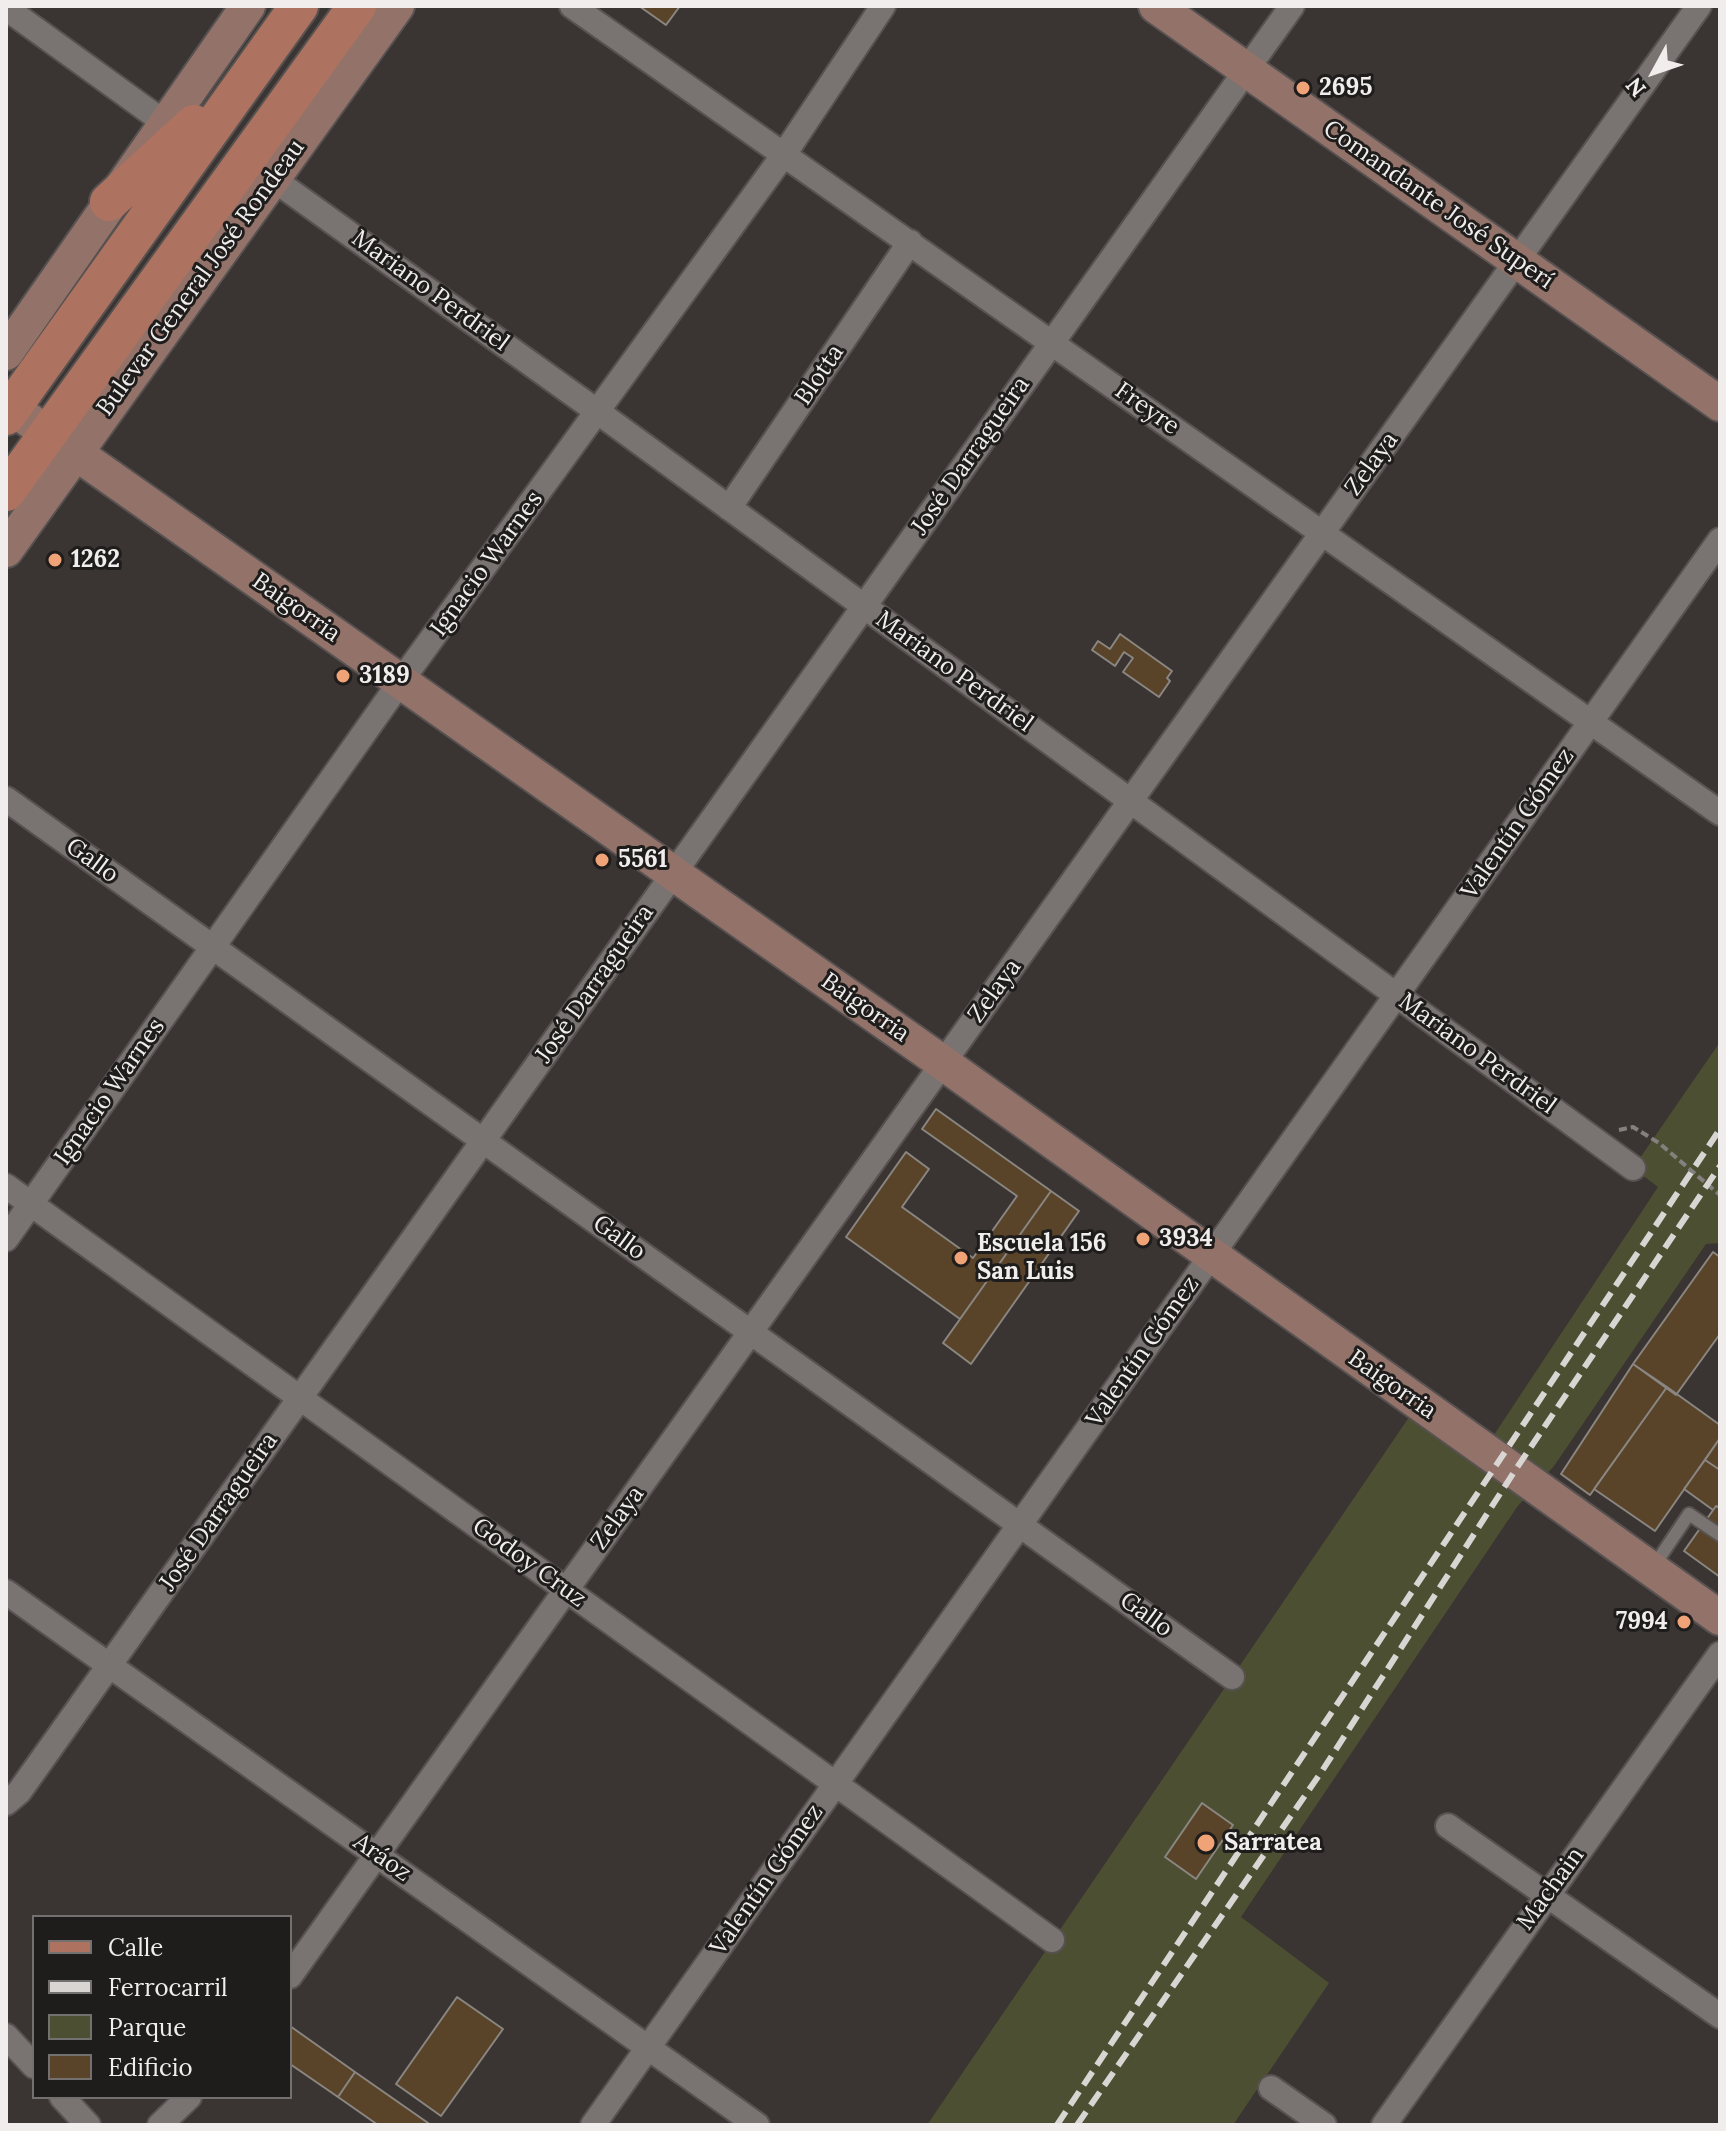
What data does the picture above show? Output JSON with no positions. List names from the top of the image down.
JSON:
{
  "streets": {
    "main road": ["Bulevar General José Rondeau"],
    "street": [
      "Comandante José Superí",
      "Mariano Perdriel",
      "Blotta",
      "Freyre",
      "José Darragueira",
      "Zelaya",
      "Ignacio Warnes",
      "Baigorria",
      "Valentín Gómez",
      "Gallo",
      "Godoy Cruz",
      "Aráoz",
      "Machain"
    ]
  },
  "crossings": [
    ["Comandante José Superí", "José Darragueira"],
    ["Comandante José Superí", "Zelaya"],
    ["Bulevar General José Rondeau", "Mariano Perdriel"],
    ["Bulevar General José Rondeau", "Baigorria"],
    ["Mariano Perdriel", "Blotta"],
    ["Mariano Perdriel", "José Darragueira"],
    ["Mariano Perdriel", "Zelaya"],
    ["Mariano Perdriel", "Ignacio Warnes"],
    ["Mariano Perdriel", "Valentín Gómez"],
    ["Blotta", "Freyre"],
    ["Freyre", "José Darragueira"],
    ["Freyre", "Zelaya"],
    ["Freyre", "Ignacio Warnes"],
    ["Freyre", "Valentín Gómez"],
    ["José Darragueira", "Baigorria"],
    ["José Darragueira", "Gallo"],
    ["José Darragueira", "Godoy Cruz"],
    ["José Darragueira", "Aráoz"],
    ["Zelaya", "Baigorria"],
    ["Zelaya", "Gallo"],
    ["Zelaya", "Godoy Cruz"],
    ["Zelaya", "Aráoz"],
    ["Ignacio Warnes", "Baigorria"],
    ["Ignacio Warnes", "Gallo"],
    ["Ignacio Warnes", "Godoy Cruz"],
    ["Baigorria", "Valentín Gómez"],
    ["Valentín Gómez", "Gallo"],
    ["Valentín Gómez", "Godoy Cruz"],
    ["Valentín Gómez", "Aráoz"]
  ],
  "places": [
    "2695",
    "1262",
    "3189",
    "5561",
    "3934",
    "Escuela 156 San Luis",
    "7994",
    "Sarratea"
  ],
  "legend": [
    "Calle",
    "Ferrocarril",
    "Parque",
    "Edificio"
  ],
  "north": "bottom left"
}
